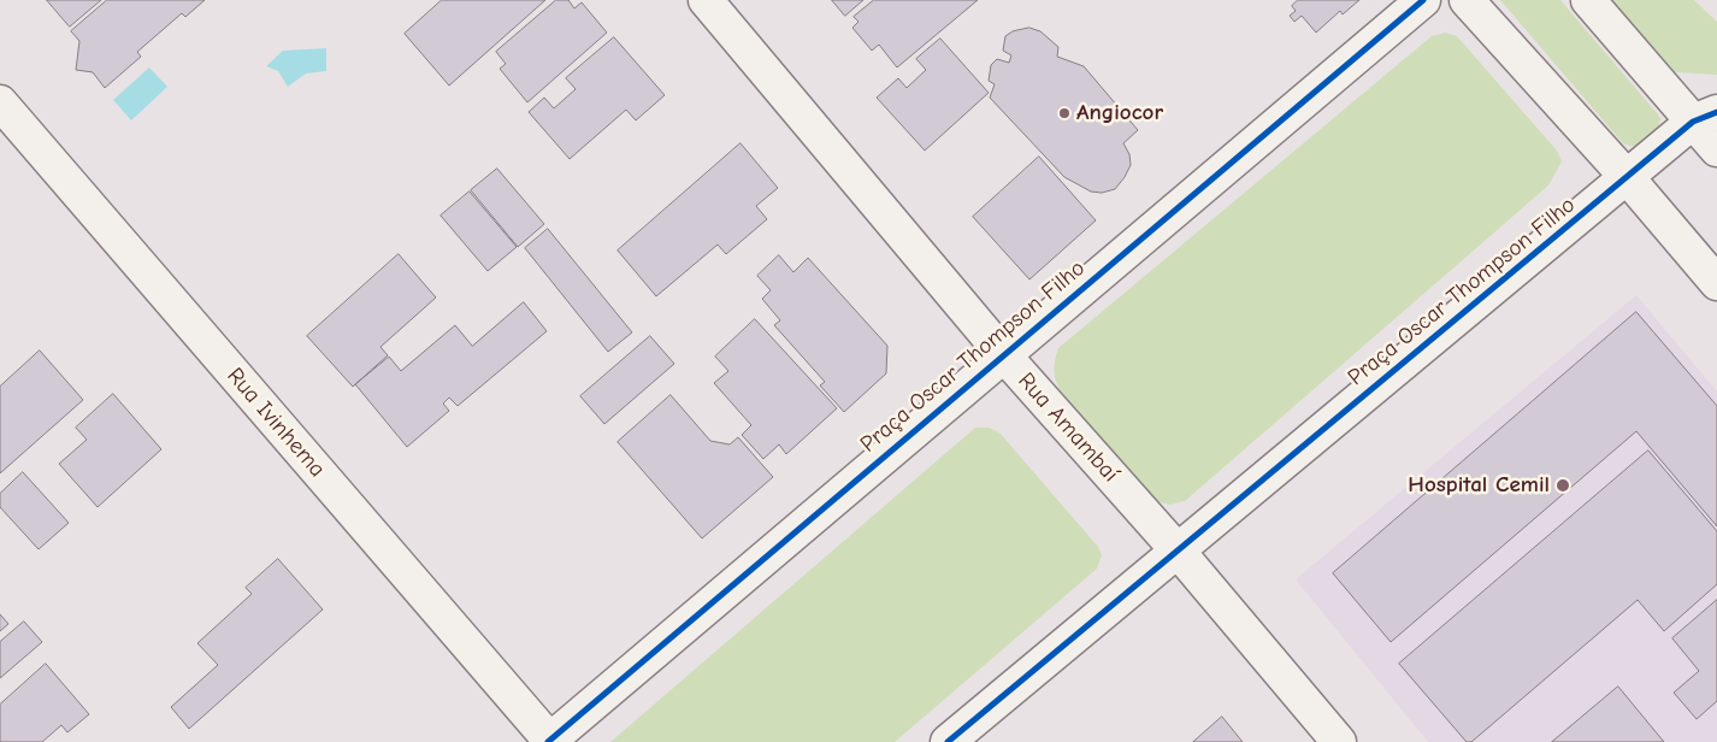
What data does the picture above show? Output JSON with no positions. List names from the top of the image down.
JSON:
{
  "streets": {
    "street": ["Praça Oscar Thompson Filho", "Rua Ivinhema", "Rua Amambaí"]
  },
  "crossings": [
    ["Praça Oscar Thompson Filho", "Rua Ivinhema"],
    ["Praça Oscar Thompson Filho", "Rua Amambaí"]
  ],
  "places": ["Angiocor", "Hospital Cemil"]
}
